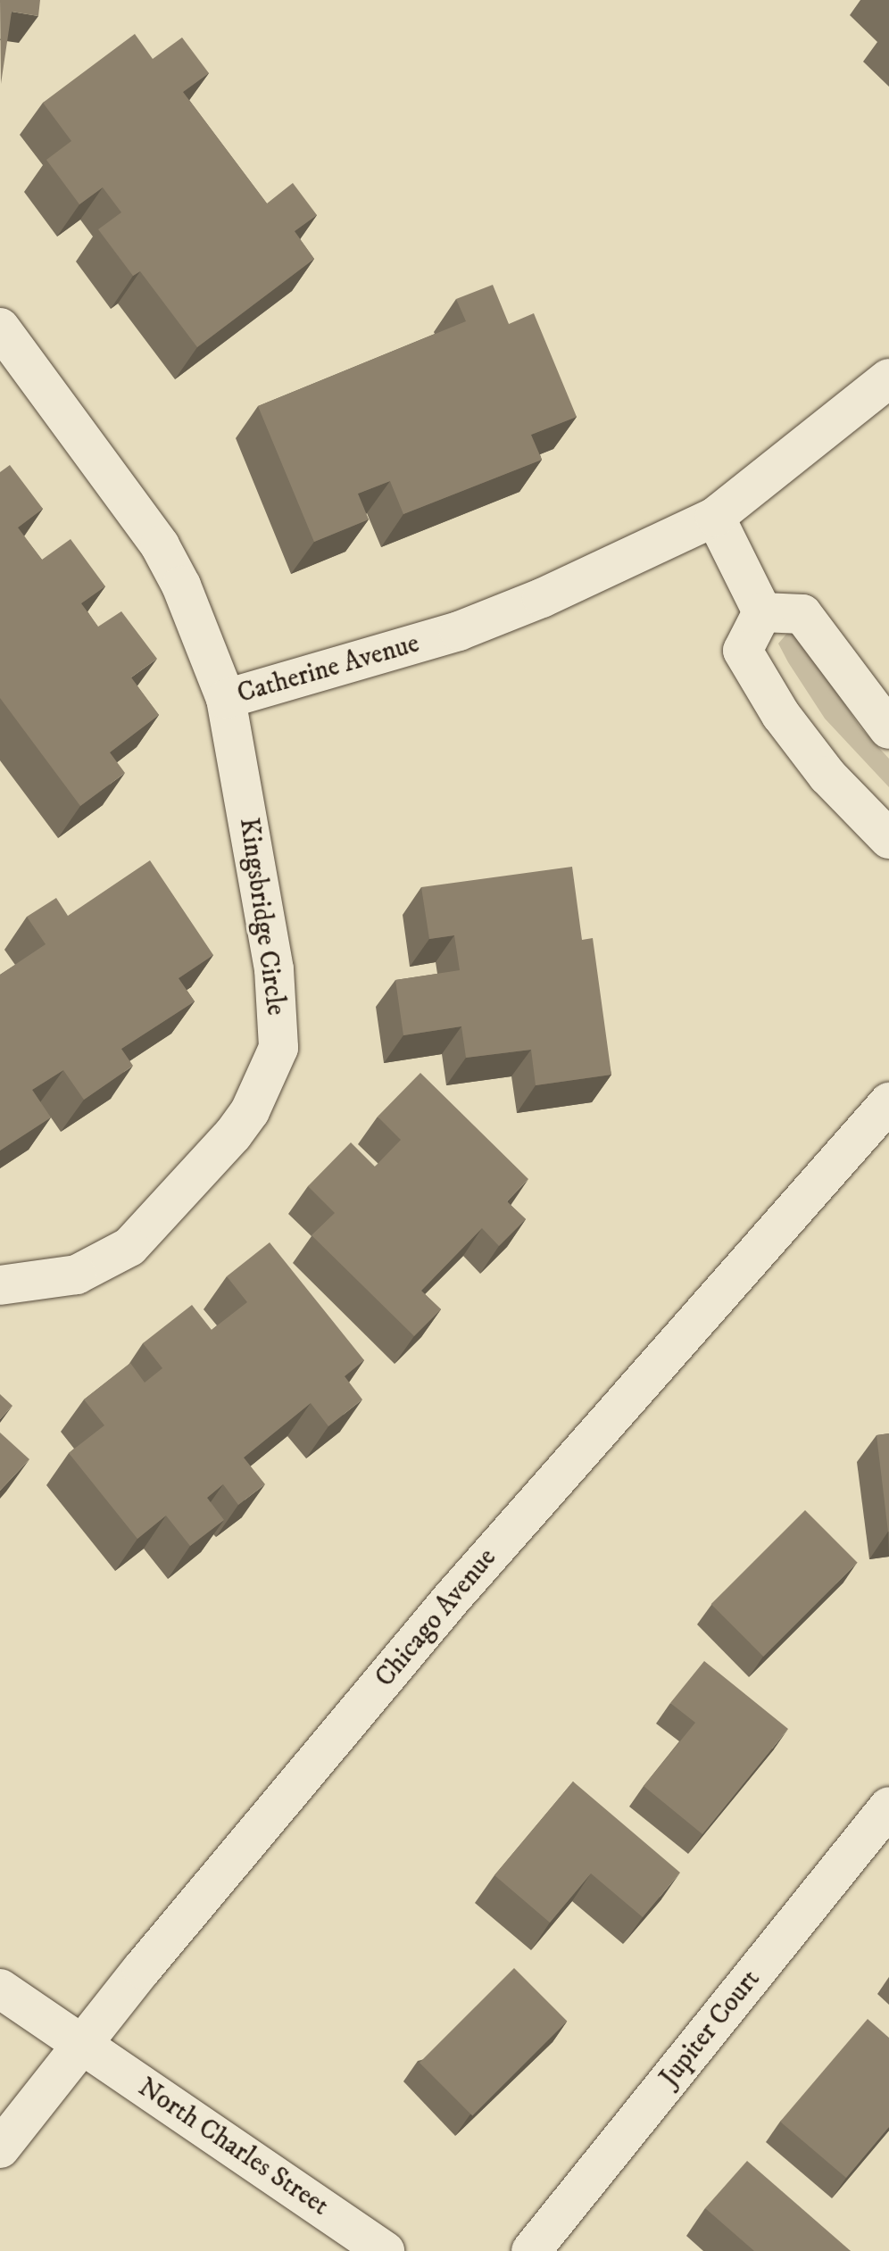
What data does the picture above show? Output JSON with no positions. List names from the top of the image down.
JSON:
{
  "streets": {
    "street": [
      "Catherine Avenue",
      "Kingsbridge Circle",
      "Chicago Avenue",
      "Jupiter Court",
      "North Charles Street"
    ]
  },
  "crossings": [
    ["Catherine Avenue", "Kingsbridge Circle"],
    ["Chicago Avenue", "North Charles Street"]
  ]
}
